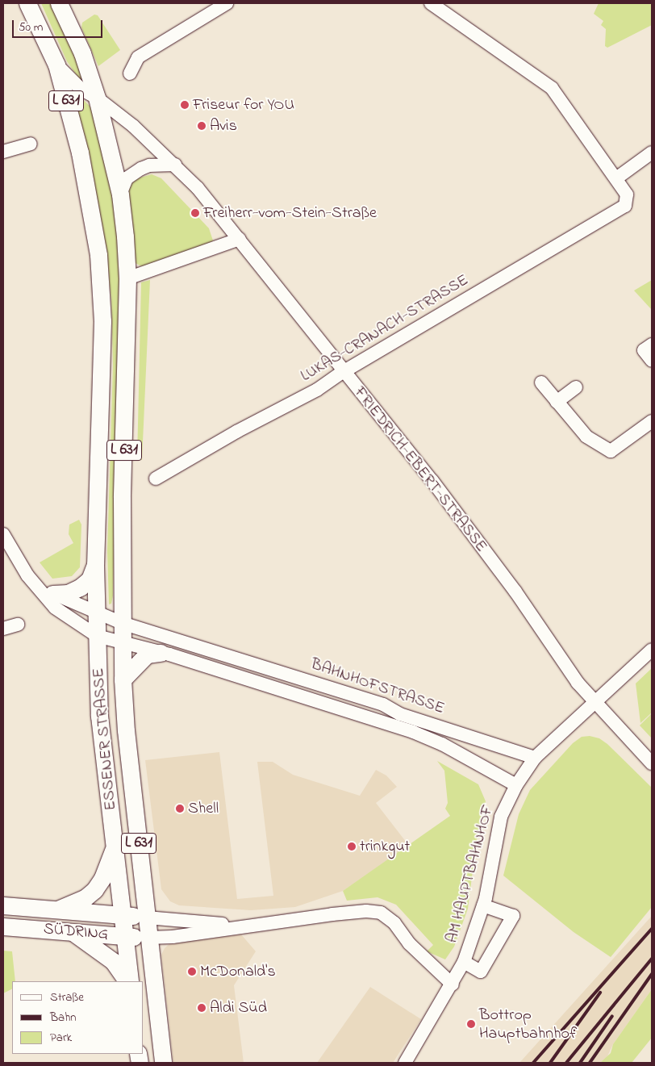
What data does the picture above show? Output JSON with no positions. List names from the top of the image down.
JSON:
{
  "streets": {
    "main road": [
      "L 631",
      "FRIEDRICH-EBERT-STRASSE",
      "ESSENER STRASSE",
      "SÜDRING"
    ],
    "street": ["LUKAS-CRANACH-STRASSE", "BAHNHOFSTRASSE", "AM HAUPTBAHNHOF"]
  },
  "crossings": [
    ["L 631", "FRIEDRICH-EBERT-STRASSE"],
    ["L 631", "BAHNHOFSTRASSE"],
    ["L 631", "ESSENER STRASSE"],
    ["LUKAS-CRANACH-STRASSE", "FRIEDRICH-EBERT-STRASSE"],
    ["BAHNHOFSTRASSE", "ESSENER STRASSE"],
    ["BAHNHOFSTRASSE", "AM HAUPTBAHNHOF"],
    ["ESSENER STRASSE", "SÜDRING"]
  ],
  "places": [
    "Friseur for YOU",
    "Avis",
    "Freiherr-vom-Stein-Straße",
    "Shell",
    "trinkgut",
    "McDonald's",
    "Aldi Süd",
    "Bottrop Hauptbahnhof"
  ],
  "legend": ["Straße", "Bahn", "Park"],
  "scale_bar": "50 m"
}
